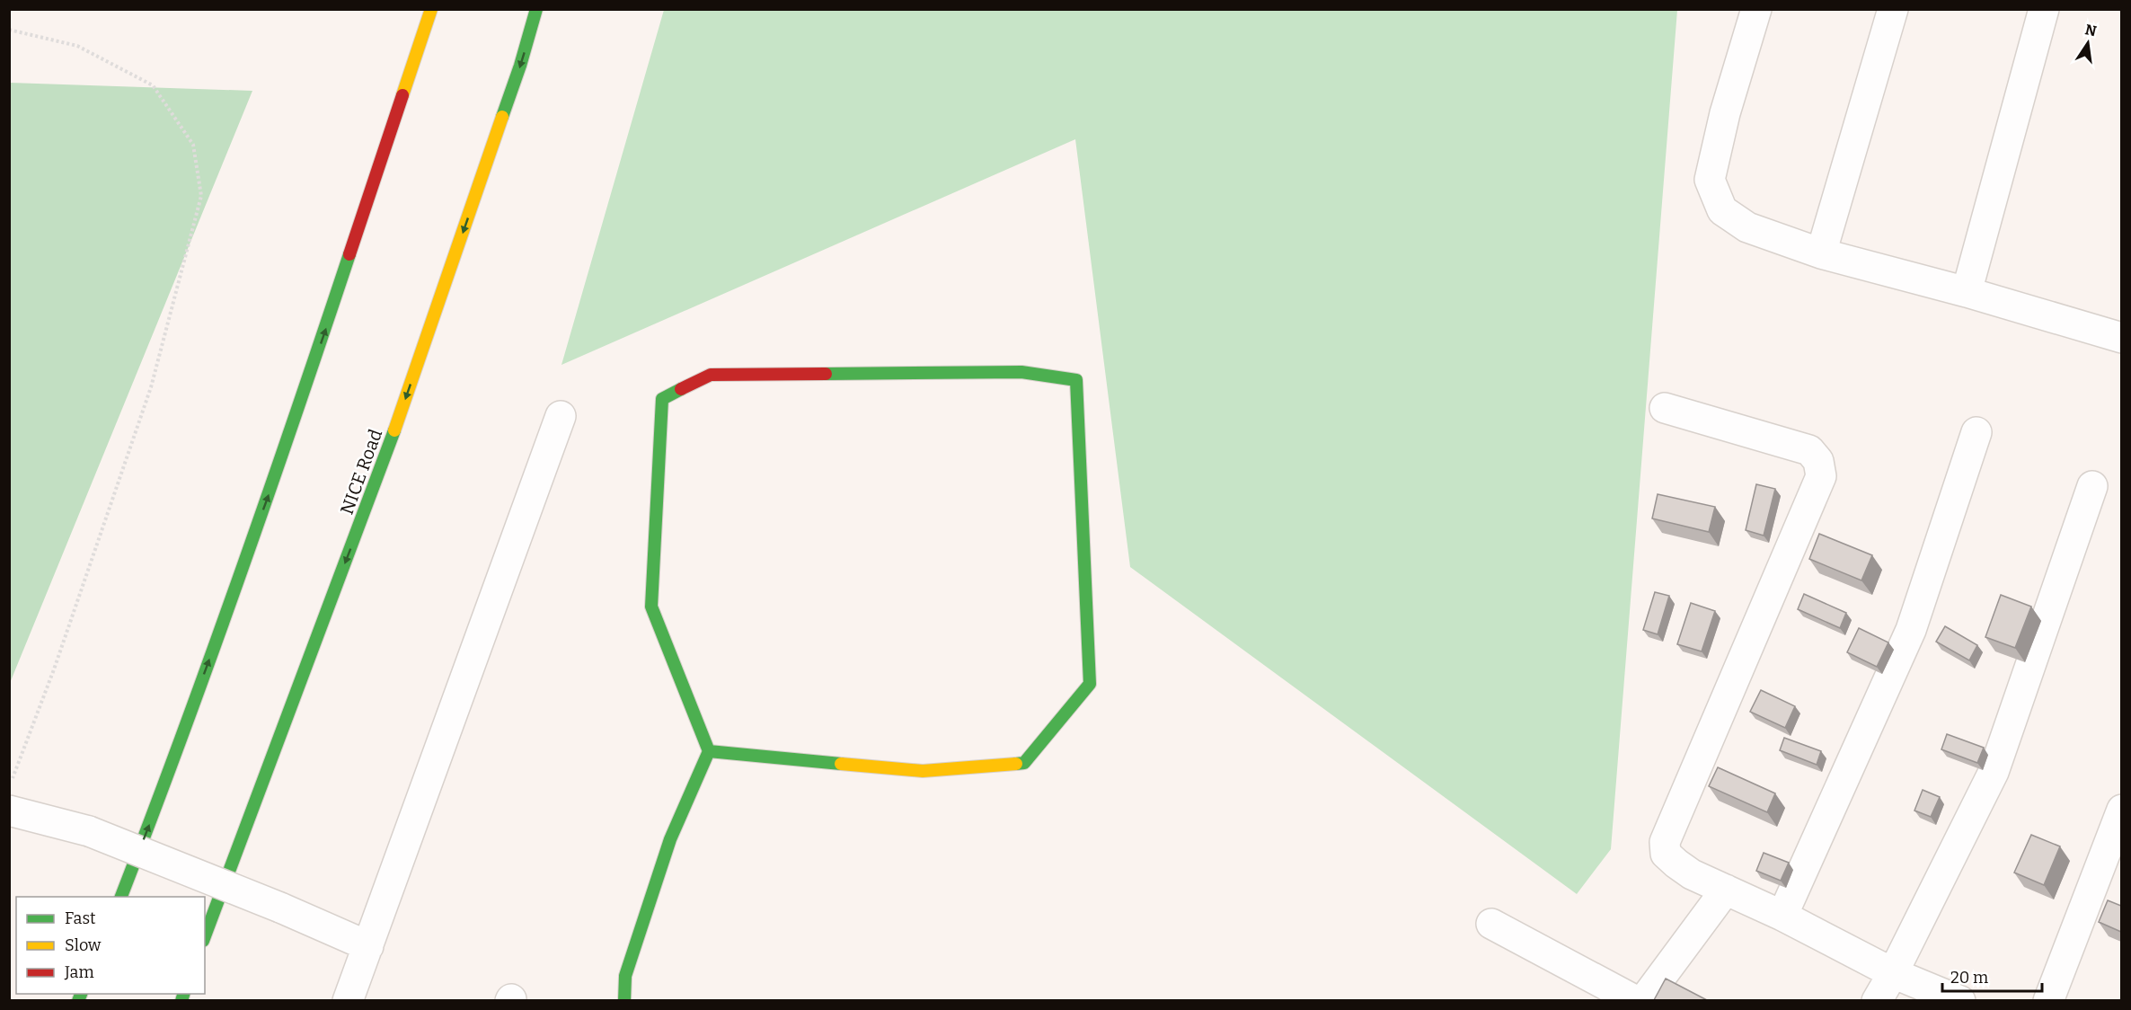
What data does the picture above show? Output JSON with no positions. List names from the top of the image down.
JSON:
{
  "streets": {
    "main road": ["NICE Road"]
  },
  "legend": ["Fast", "Slow", "Jam"],
  "scale_bar": "20 m",
  "north": "top"
}
